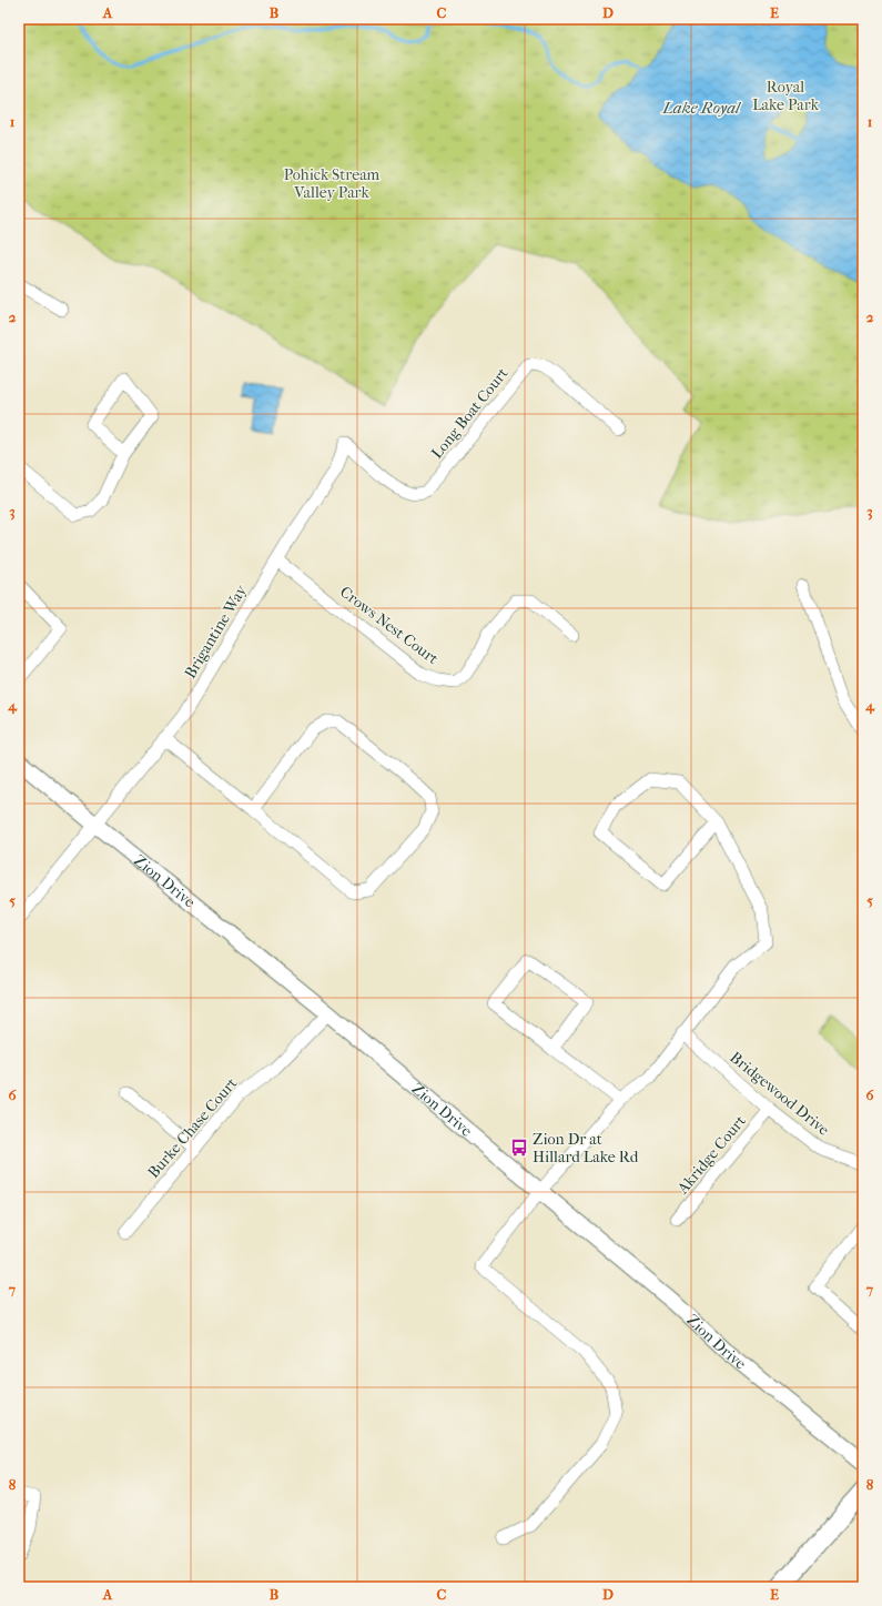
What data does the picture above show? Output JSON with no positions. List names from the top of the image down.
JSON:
{
  "streets": {
    "street": [
      "Long Boat Court",
      "Crows Nest Court",
      "Brigantine Way",
      "Zion Drive",
      "Bridgewood Drive",
      "Burke Chase Court",
      "Akridge Court"
    ]
  },
  "crossings": [
    ["Long Boat Court", "Brigantine Way"],
    ["Crows Nest Court", "Brigantine Way"],
    ["Brigantine Way", "Zion Drive"],
    ["Zion Drive", "Burke Chase Court"],
    ["Bridgewood Drive", "Akridge Court"]
  ],
  "water": ["Lake Royal"],
  "parks": ["Royal Lake Park", "Pohick Stream Valley Park"],
  "places": {
    "bus stop": ["Zion Dr at Hillard Lake Rd"]
  },
  "grid": {
    "columns": [
      "A",
      "B",
      "C",
      "D",
      "E"
    ],
    "rows": [
      "1",
      "2",
      "3",
      "4",
      "5",
      "6",
      "7",
      "8"
    ]
  }
}
